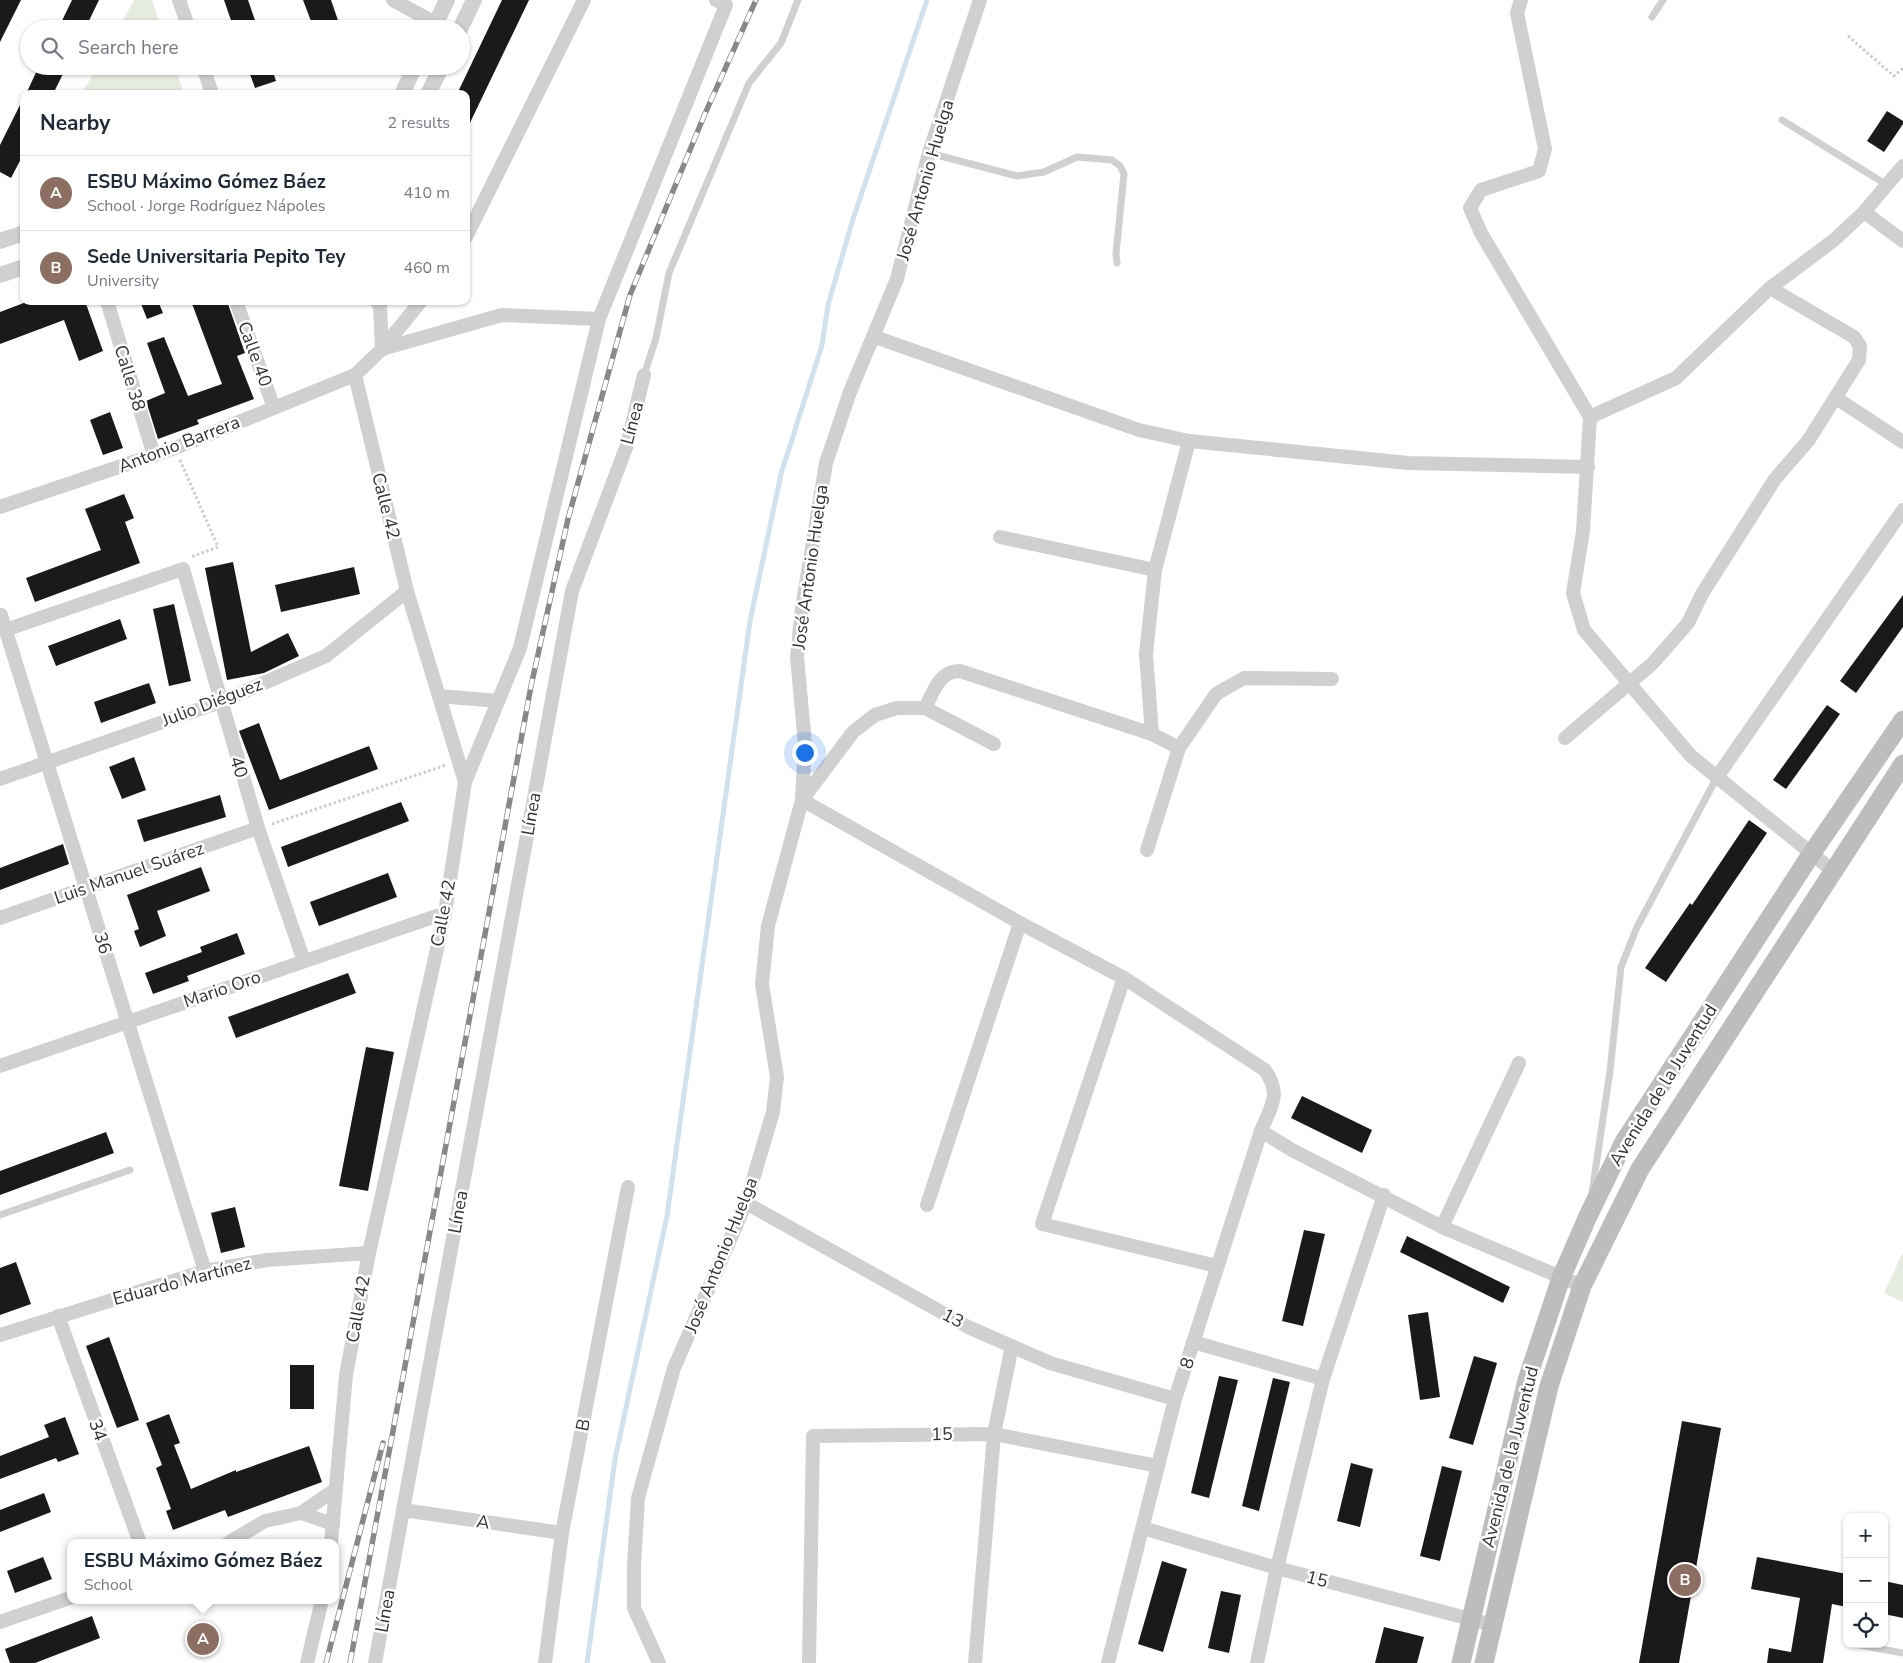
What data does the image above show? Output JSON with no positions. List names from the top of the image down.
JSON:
{
  "streets": {
    "main road": ["Avenida de la Juventud"],
    "street": [
      "José Antonio Huelga",
      "Calle 40",
      "Calle 38",
      "Línea",
      "Antonio Barrera",
      "Calle 42",
      "Julio Diéguez",
      "40",
      "Luis Manuel Suárez",
      "36",
      "Mario Oro",
      "Eduardo Martínez",
      "13",
      "8",
      "B",
      "34",
      "15",
      "A"
    ]
  },
  "crossings": [
    ["José Antonio Huelga", "13"],
    ["Calle 40", "Antonio Barrera"],
    ["Calle 38", "Antonio Barrera"],
    ["Línea", "A"],
    ["Antonio Barrera", "Calle 42"],
    ["Calle 42", "Julio Diéguez"],
    ["Calle 42", "Mario Oro"],
    ["Calle 42", "Eduardo Martínez"],
    ["Julio Diéguez", "40"],
    ["Julio Diéguez", "36"],
    ["40", "Luis Manuel Suárez"],
    ["40", "Mario Oro"],
    ["Luis Manuel Suárez", "36"],
    ["36", "Mario Oro"],
    ["36", "Eduardo Martínez"],
    ["Avenida de la Juventud", "15"],
    ["Eduardo Martínez", "34"],
    ["13", "8"],
    ["8", "15"],
    ["B", "A"]
  ],
  "page": {
    "search": "Search here",
    "heading": ["Nearby", "2 results"],
    "list": [
      {
        "mark": "A",
        "name": "ESBU Máximo Gómez Báez",
        "note": "School · Jorge Rodríguez Nápoles",
        "value": "410 m"
      },
      {
        "mark": "B",
        "name": "Sede Universitaria Pepito Tey",
        "note": "University",
        "value": "460 m"
      }
    ],
    "map_buttons": ["+", "−"],
    "popup": ["ESBU Máximo Gómez Báez", "School"],
    "pins": ["B", "A"]
  }
}
